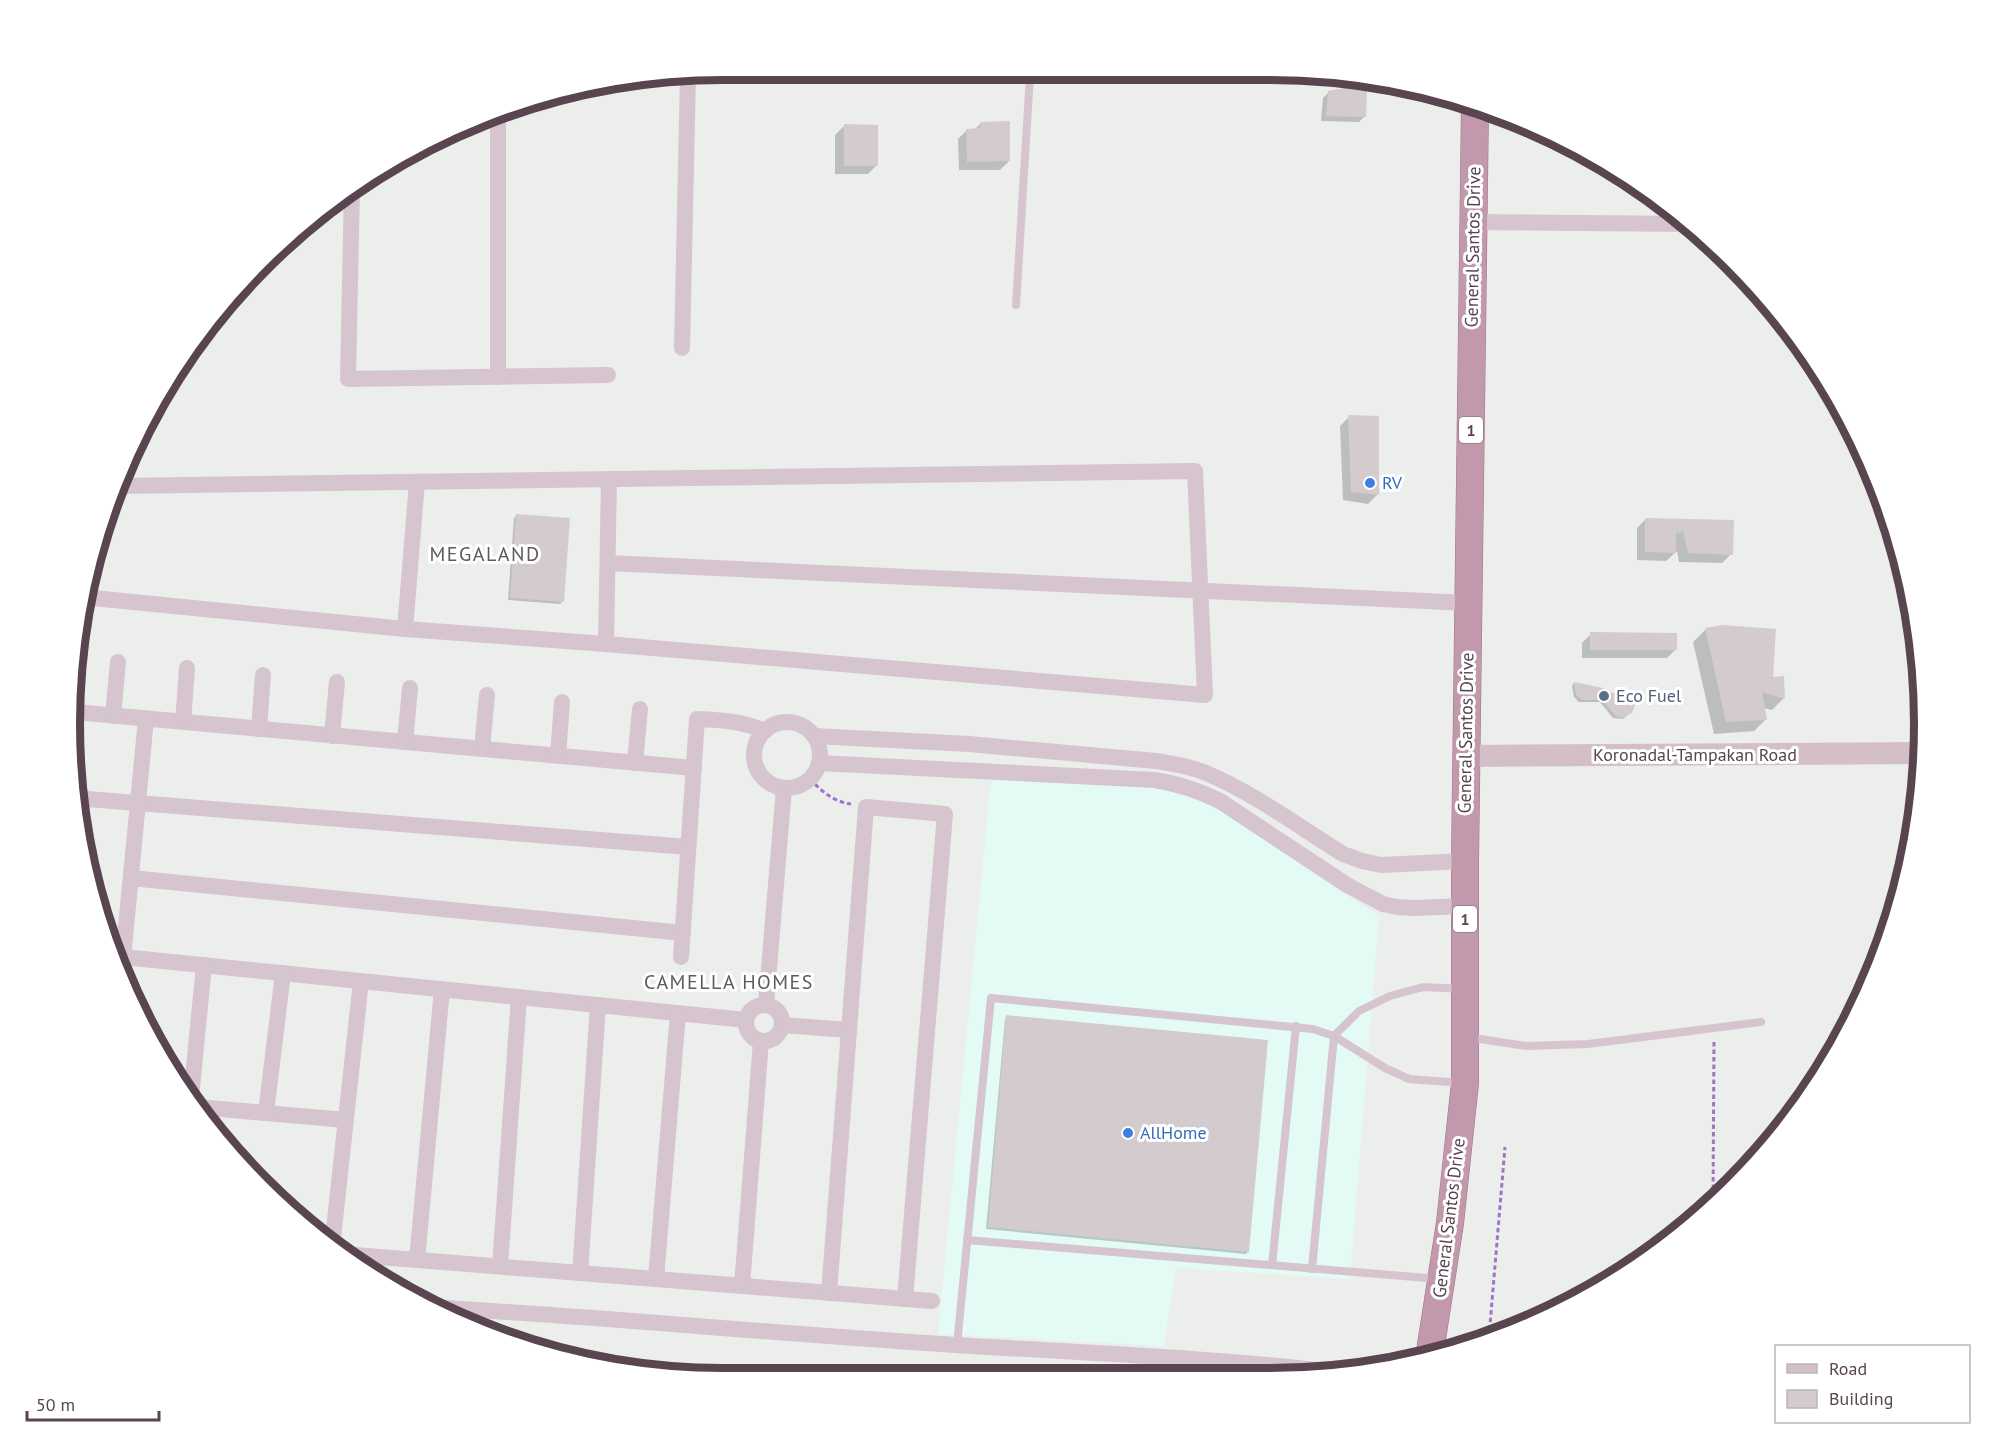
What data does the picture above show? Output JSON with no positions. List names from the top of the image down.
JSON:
{
  "streets": {
    "highway": ["General Santos Drive", "1"],
    "main road": ["Koronadal-Tampakan Road"]
  },
  "crossings": [
    ["General Santos Drive", "Koronadal-Tampakan Road"]
  ],
  "districts": ["MEGALAND", "CAMELLA HOMES"],
  "places": ["RV", "Eco Fuel", "AllHome"],
  "legend": ["Road", "Building"],
  "scale_bar": "50 m"
}
